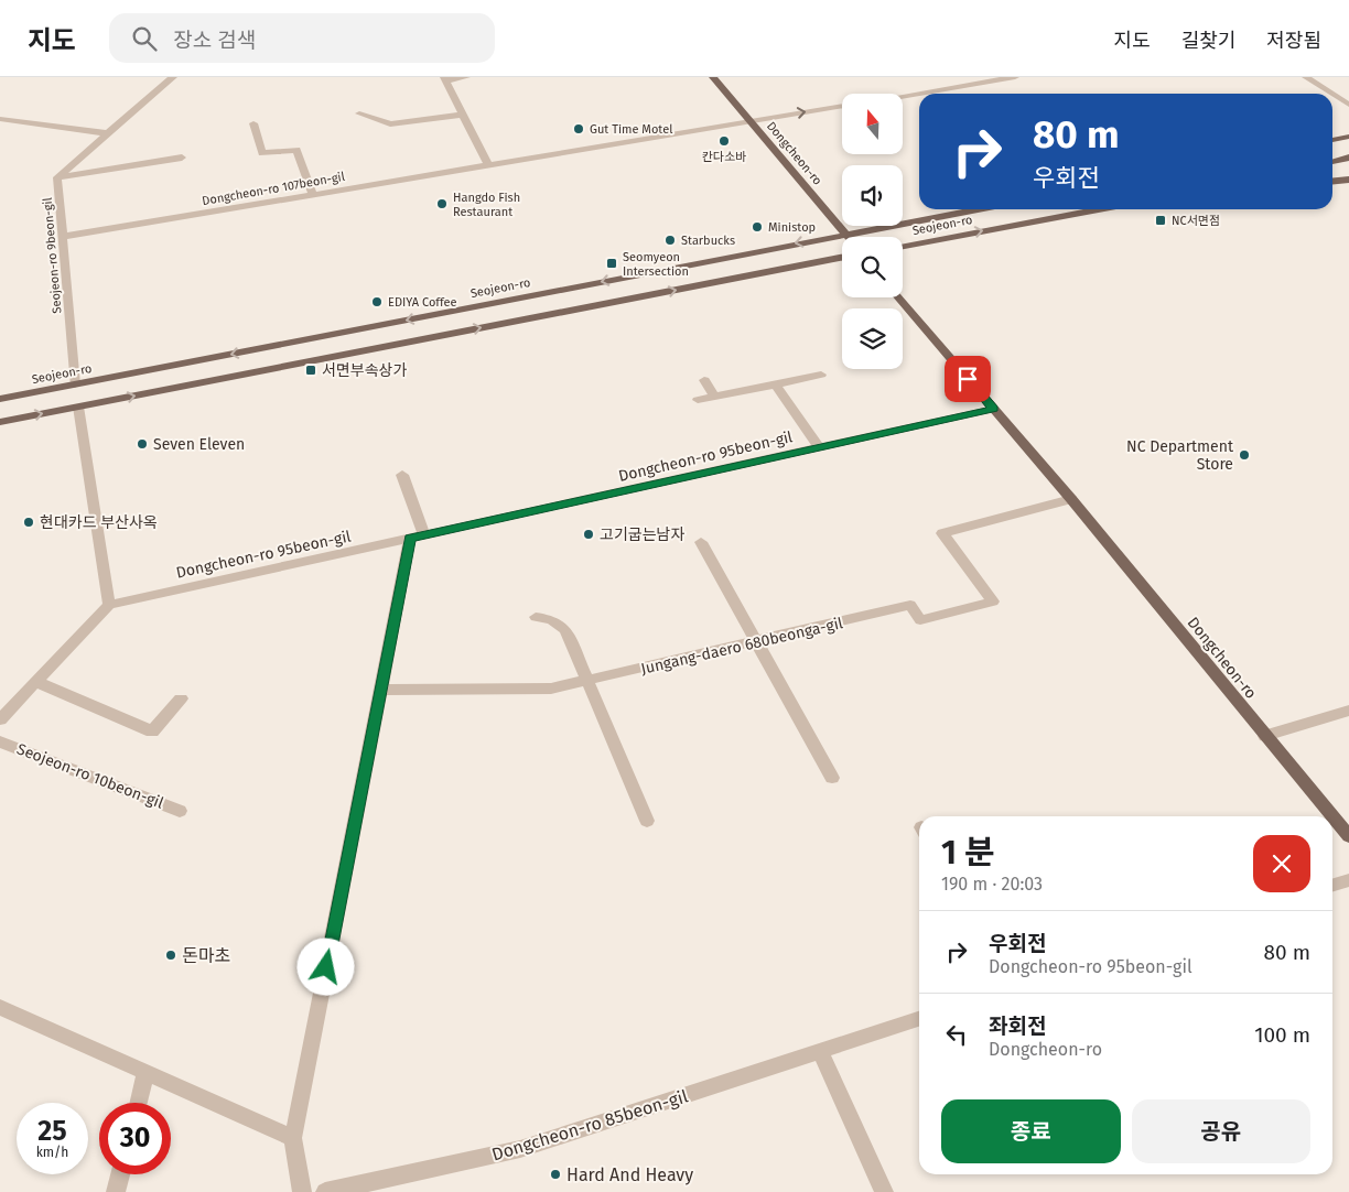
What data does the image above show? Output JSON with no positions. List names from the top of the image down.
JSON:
{
  "streets": {
    "main road": ["Dongcheon-ro", "Seojeon-ro"],
    "street": [
      "Dongcheon-ro 107beon-gil",
      "Seojeon-ro 9beon-gil",
      "Dongcheon-ro 95beon-gil",
      "Jungang-daero 680beonga-gil",
      "Seojeon-ro 10beon-gil",
      "Dongcheon-ro 85beon-gil"
    ]
  },
  "crossings": [
    ["Dongcheon-ro", "Dongcheon-ro 107beon-gil"],
    ["Dongcheon-ro", "Seojeon-ro"],
    ["Dongcheon-ro", "Dongcheon-ro 95beon-gil"],
    ["Dongcheon-ro", "Jungang-daero 680beonga-gil"],
    ["Dongcheon-ro 107beon-gil", "Seojeon-ro 9beon-gil"],
    ["Seojeon-ro", "Seojeon-ro 9beon-gil"]
  ],
  "places": {
    "other": [
      "Gut Time Motel",
      "칸다소바",
      "Hangdo Fish Restaurant",
      "Ministop",
      "Starbucks",
      "EDIYA Coffee",
      "Seven Eleven",
      "NC Department Store",
      "현대카드 부산사옥",
      "고기굽는남자",
      "돈마초",
      "Hard And Heavy"
    ],
    "transit": ["NC서면점", "Seomyeon Intersection", "서면부속상가"]
  },
  "north": "top",
  "page": {
    "header": "지도",
    "search": "장소 검색",
    "nav": ["지도", "길찾기", "저장됨"],
    "turn": ["80 m", "우회전"],
    "heading": ["1 분", "190 m · 20:03"],
    "list": [
      {
        "name": "우회전",
        "note": "Dongcheon-ro 95beon-gil",
        "value": "80 m"
      },
      {
        "name": "좌회전",
        "note": "Dongcheon-ro",
        "value": "100 m"
      }
    ],
    "buttons": ["종료", "공유"],
    "speed": "25 km/h",
    "limit": "30"
  }
}
